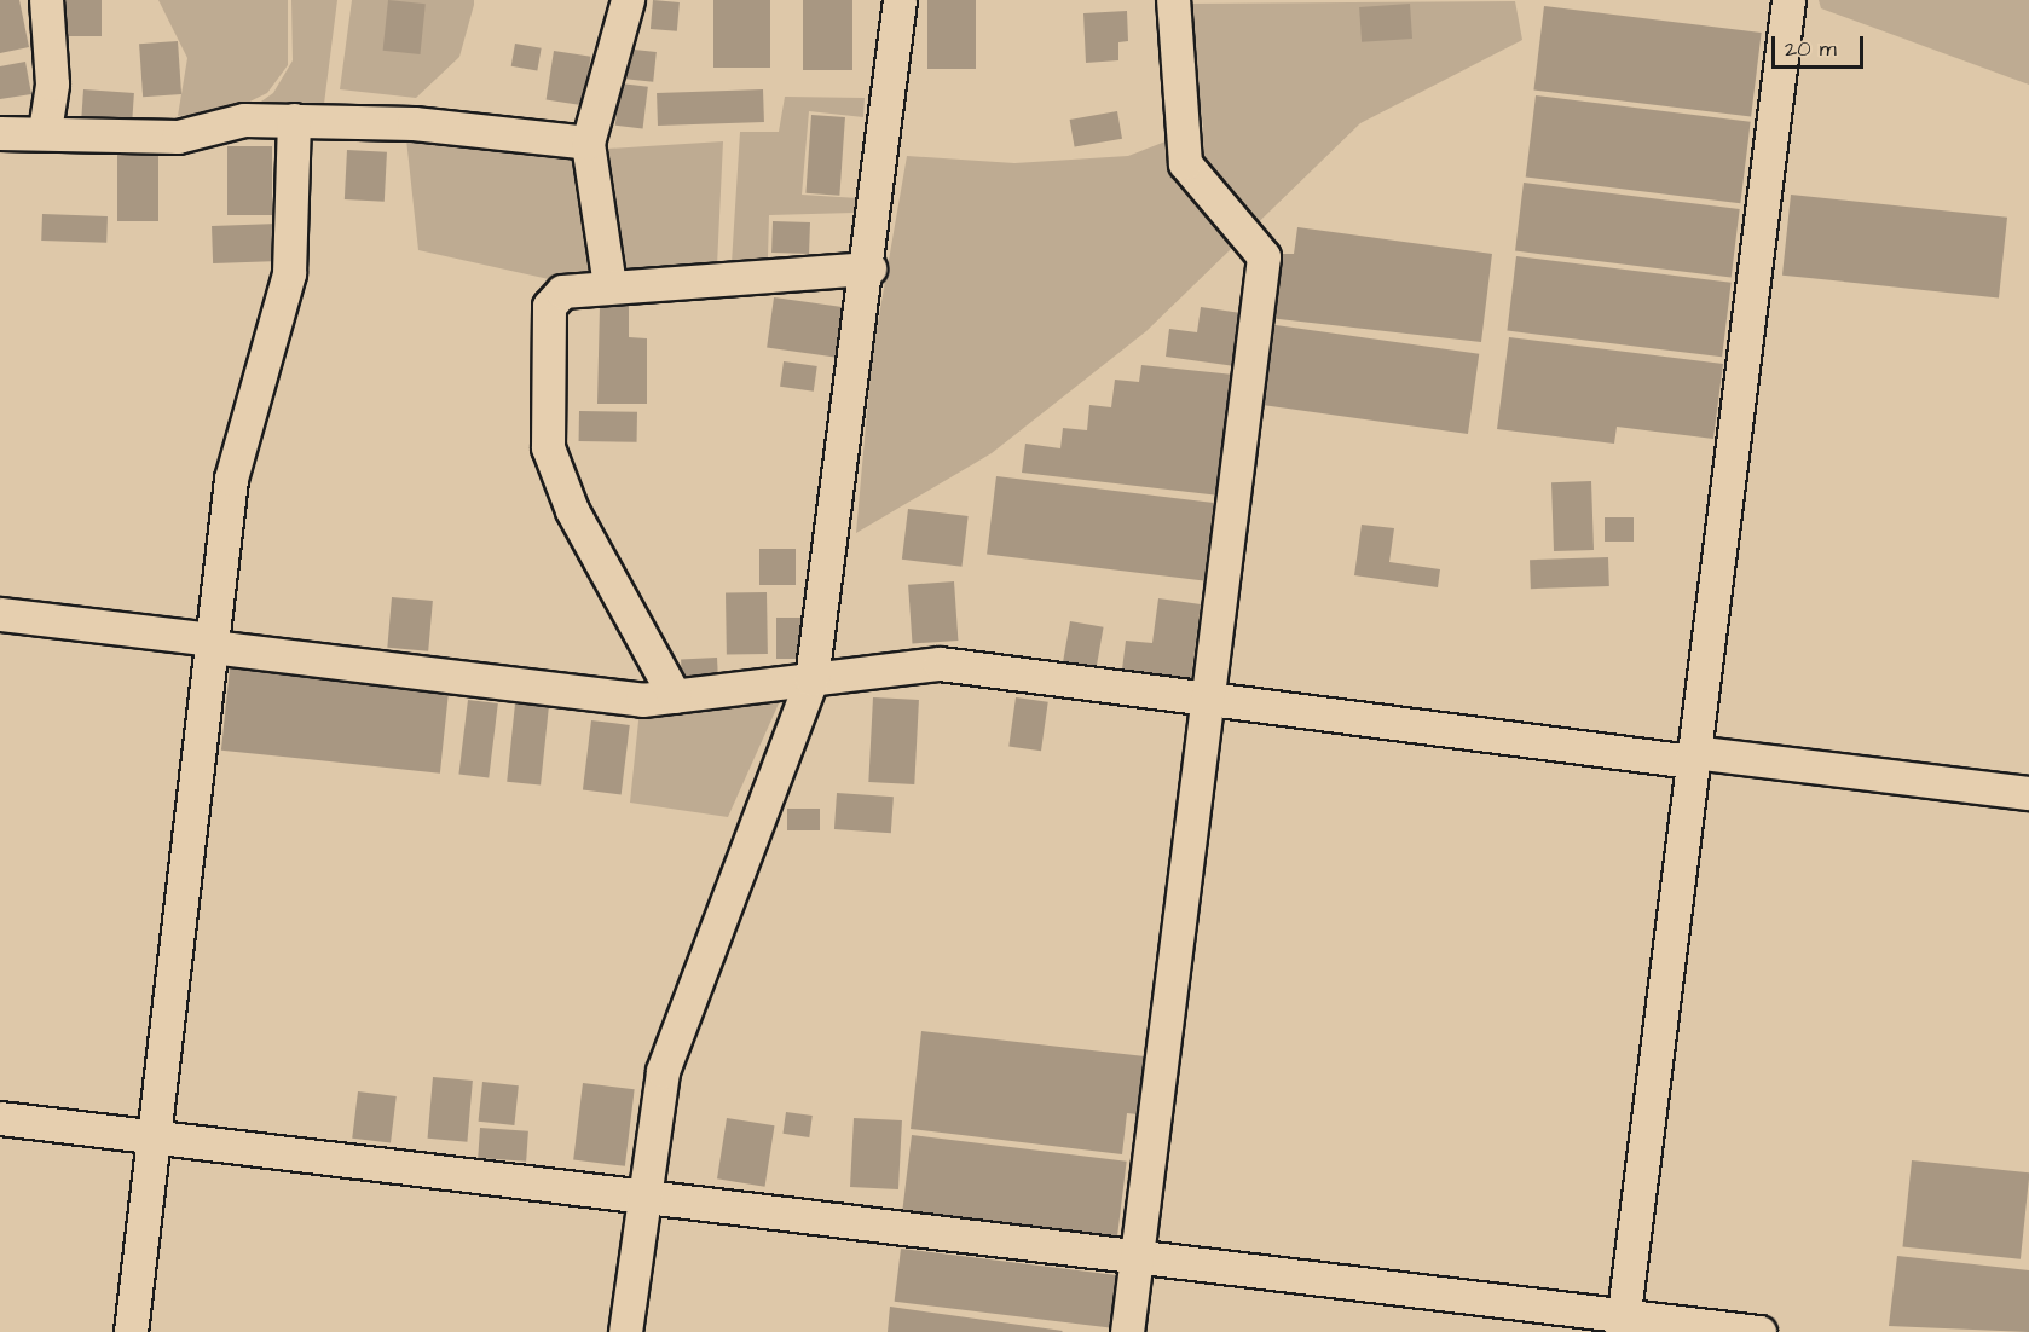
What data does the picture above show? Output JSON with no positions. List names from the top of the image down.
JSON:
{
  "scale_bar": "20 m"
}
